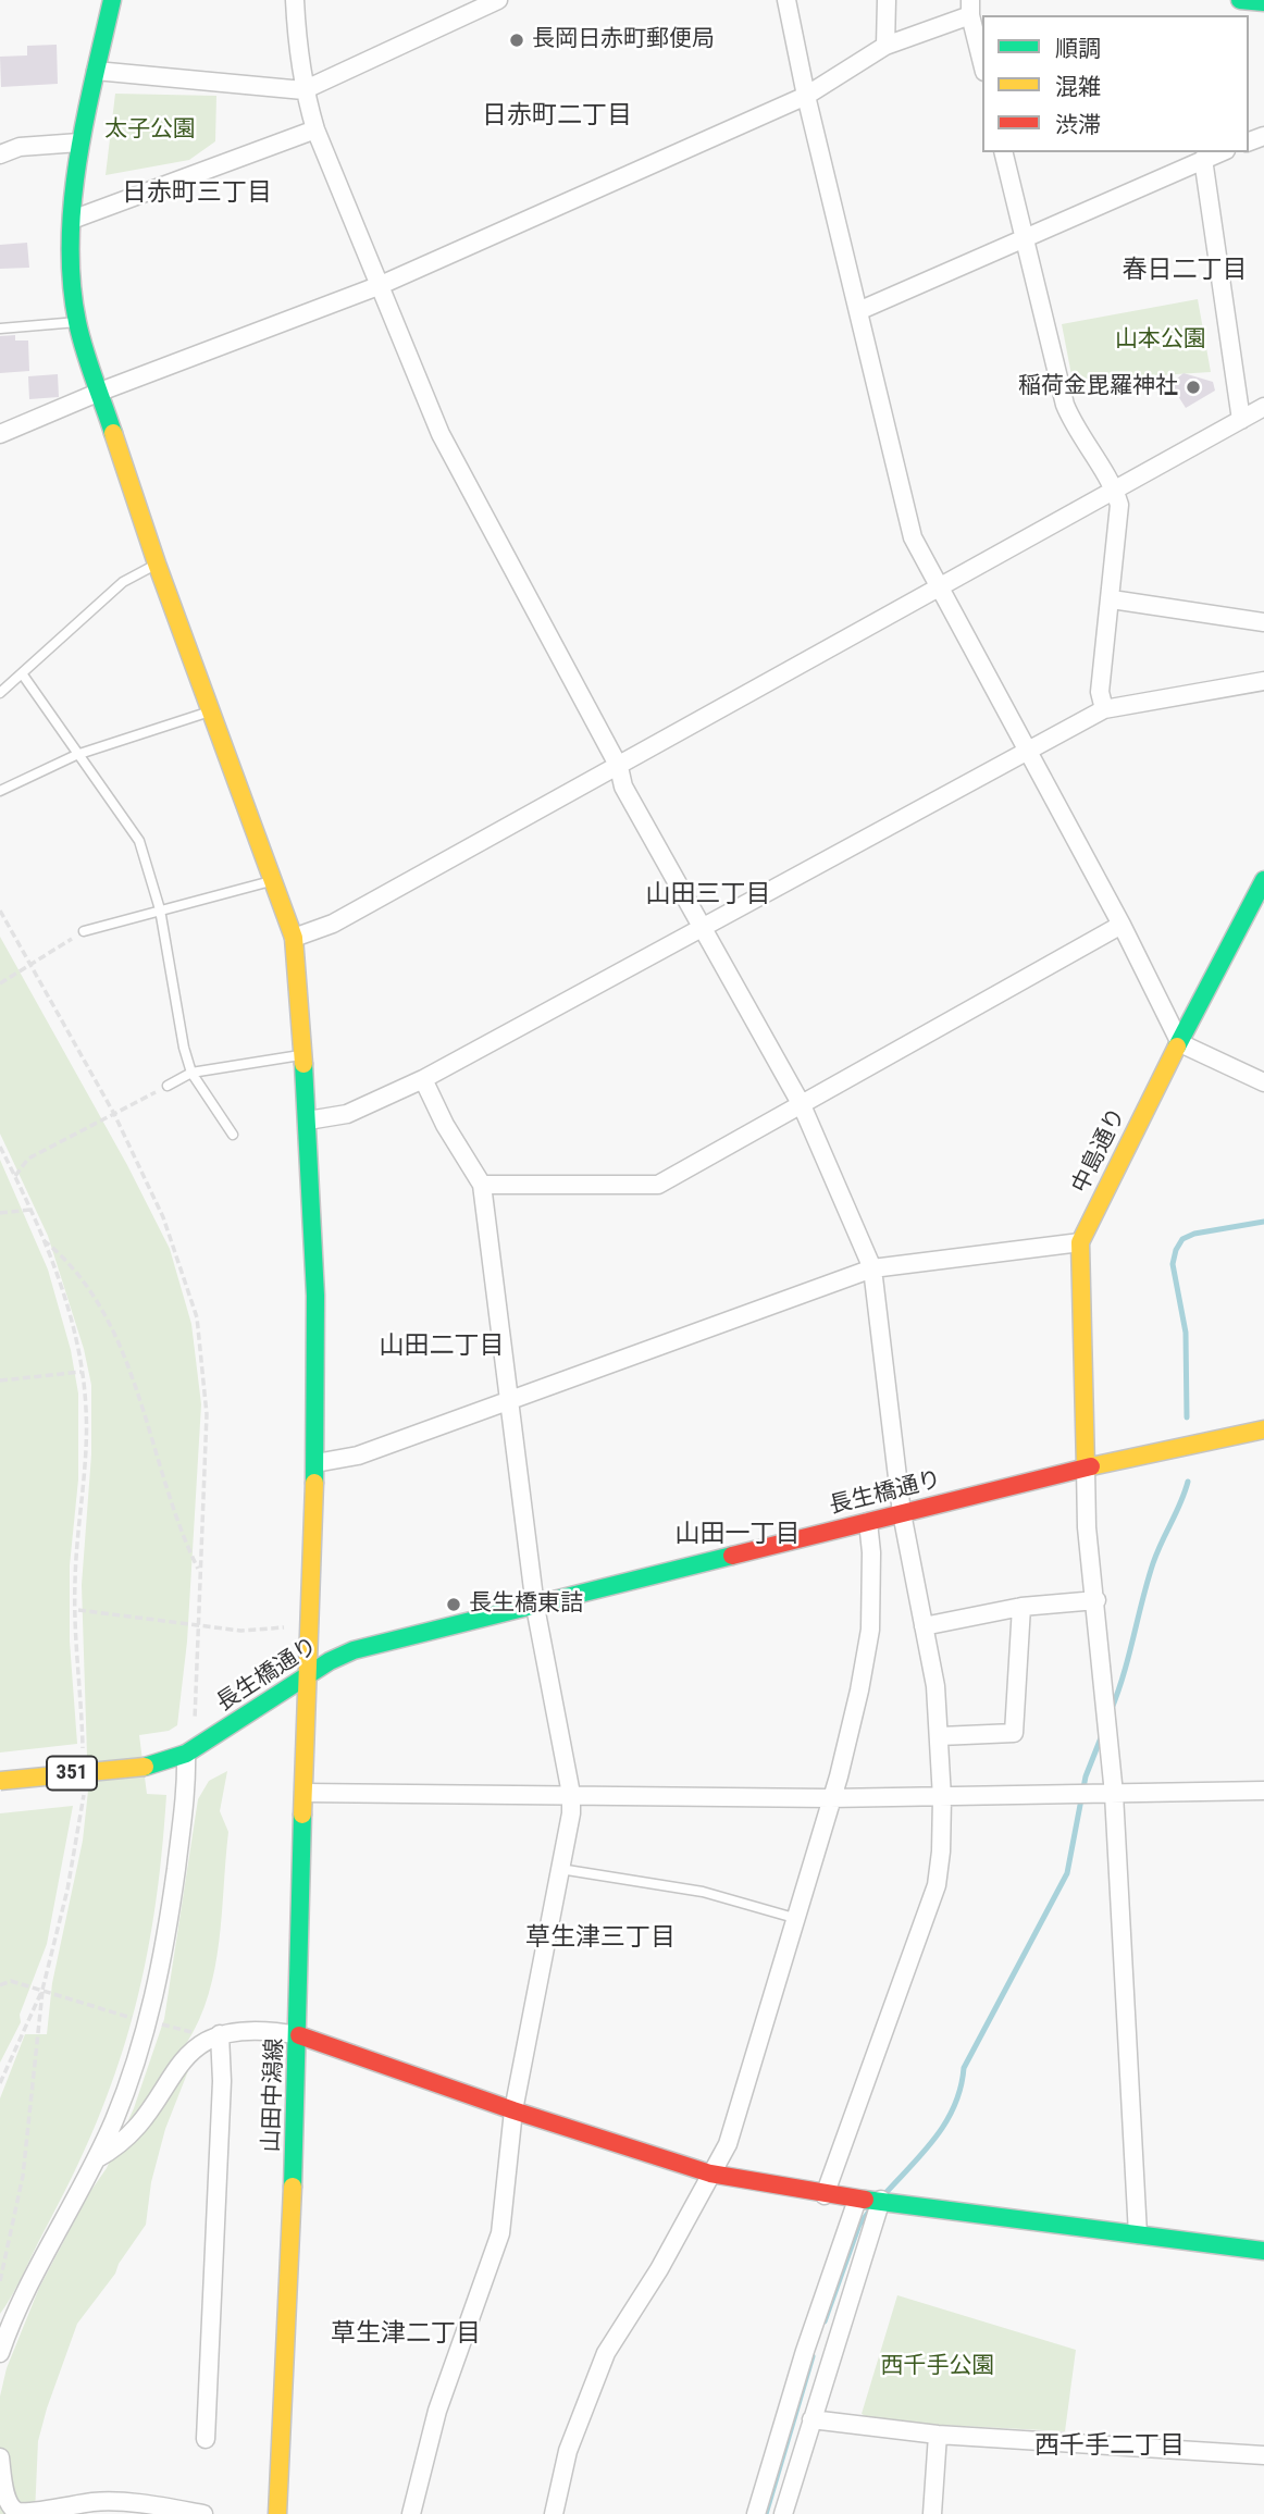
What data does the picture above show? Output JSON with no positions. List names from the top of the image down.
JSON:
{
  "streets": {
    "main road": [
      "中島通り",
      "長生橋通り",
      "351",
      "山田中潟線"
    ]
  },
  "crossings": [
    ["中島通り", "長生橋通り"],
    ["長生橋通り", "山田中潟線"]
  ],
  "districts": [
    "日赤町二丁目",
    "日赤町三丁目",
    "春日二丁目",
    "山田三丁目",
    "山田二丁目",
    "山田一丁目",
    "草生津三丁目",
    "草生津二丁目",
    "西千手二丁目"
  ],
  "parks": ["太子公園", "山本公園", "西千手公園"],
  "places": ["長岡日赤町郵便局", "稲荷金毘羅神社", "長生橋東詰"],
  "legend": ["順調", "混雑", "渋滞"]
}
